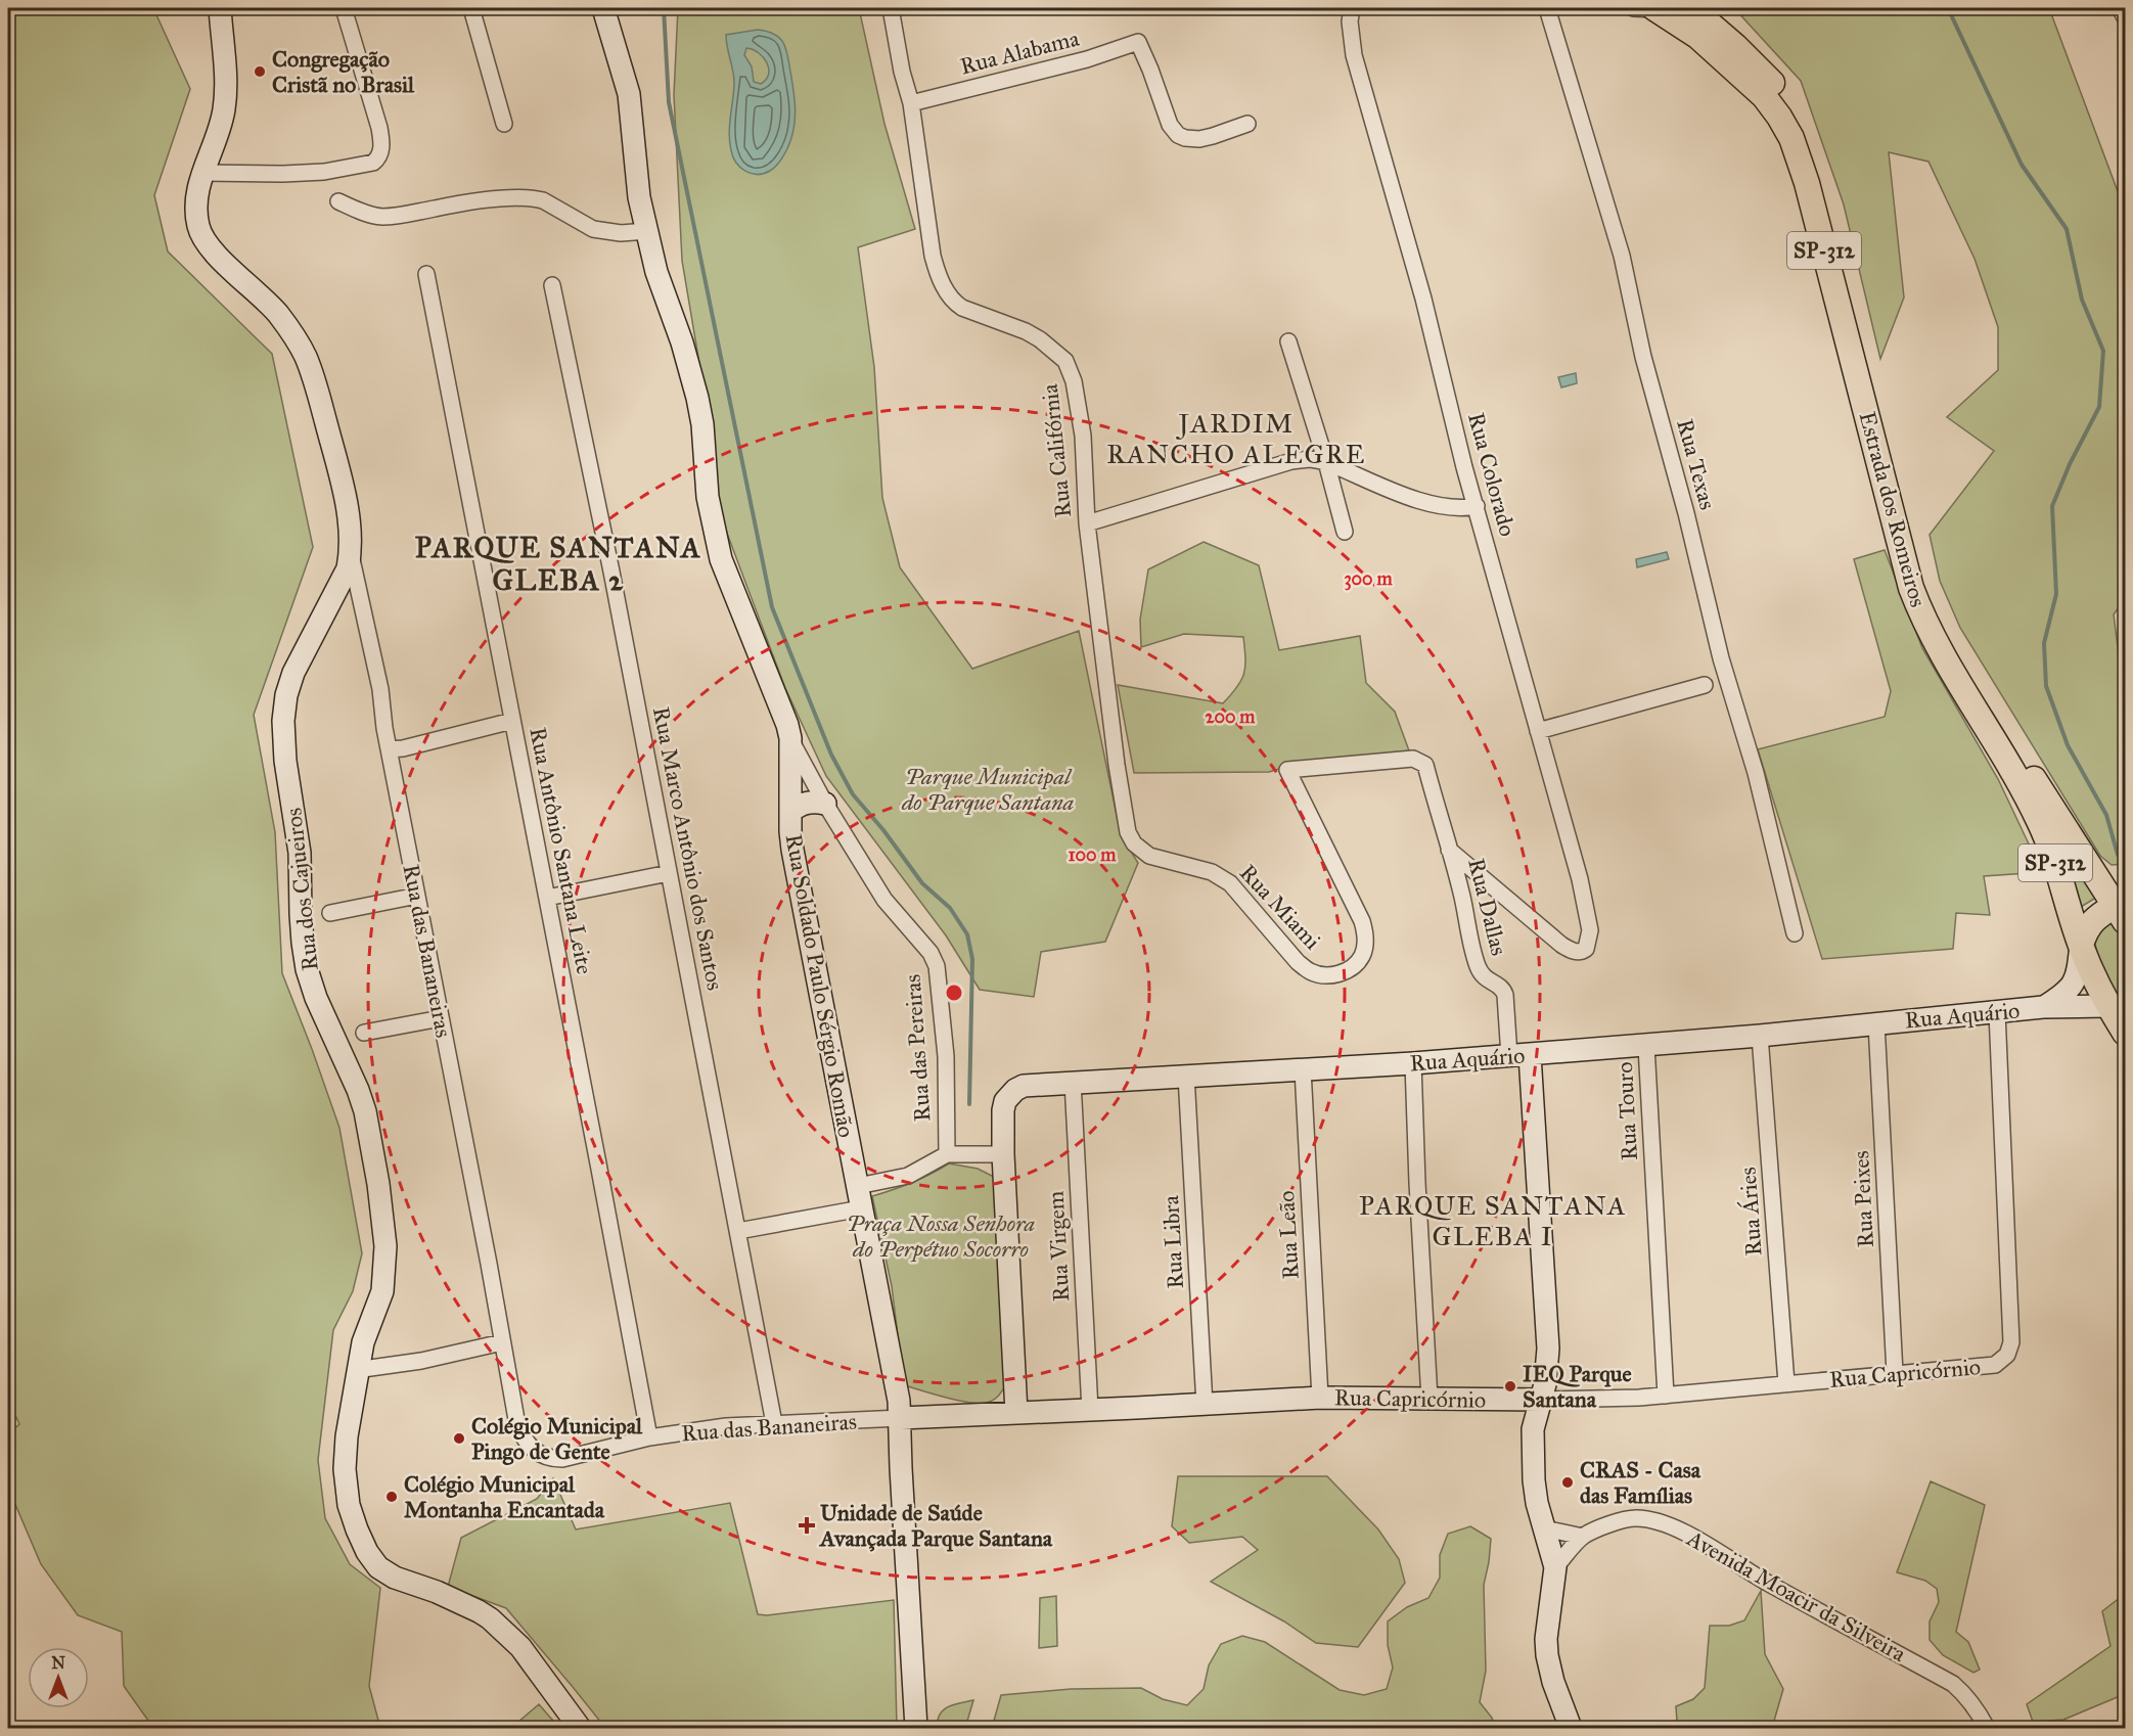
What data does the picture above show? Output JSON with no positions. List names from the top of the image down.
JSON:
{
  "streets": {
    "main road": ["SP-312", "Estrada dos Romeiros"],
    "street": [
      "Rua Alabama",
      "Rua Califórnia",
      "Rua Texas",
      "Rua Colorado",
      "Rua Marco Antônio dos Santos",
      "Rua Antônio Santana Leite",
      "Rua dos Cajueiros",
      "Rua Miami",
      "Rua Dallas",
      "Rua das Bananeiras",
      "Rua Soldado Paulo Sérgio Romão",
      "Rua Aquário",
      "Rua das Pereiras",
      "Rua Touro",
      "Rua Peixes",
      "Rua Áries",
      "Rua Leão",
      "Rua Libra",
      "Rua Virgem",
      "Rua Capricórnio",
      "Avenida Moacir da Silveira"
    ]
  },
  "crossings": [
    ["Rua Alabama", "Rua Califórnia"],
    ["Rua Califórnia", "Rua Miami"],
    ["Rua Colorado", "Rua Dallas"],
    ["Estrada dos Romeiros", "Rua Aquário"],
    ["Rua Marco Antônio dos Santos", "Rua das Bananeiras"],
    ["Rua Antônio Santana Leite", "Rua das Bananeiras"],
    ["Rua dos Cajueiros", "Rua das Bananeiras"],
    ["Rua Miami", "Rua Dallas"],
    ["Rua Dallas", "Rua Aquário"],
    ["Rua das Bananeiras", "Rua Soldado Paulo Sérgio Romão"],
    ["Rua das Bananeiras", "Rua Capricórnio"],
    ["Rua Soldado Paulo Sérgio Romão", "Rua das Pereiras"],
    ["Rua Aquário", "Rua Touro"],
    ["Rua Aquário", "Rua Peixes"],
    ["Rua Aquário", "Rua Áries"],
    ["Rua Aquário", "Rua Leão"],
    ["Rua Aquário", "Rua Libra"],
    ["Rua Aquário", "Rua Virgem"],
    ["Rua Aquário", "Rua Capricórnio"],
    ["Rua Touro", "Rua Capricórnio"],
    ["Rua Peixes", "Rua Capricórnio"],
    ["Rua Áries", "Rua Capricórnio"],
    ["Rua Leão", "Rua Capricórnio"],
    ["Rua Libra", "Rua Capricórnio"],
    ["Rua Virgem", "Rua Capricórnio"]
  ],
  "districts": ["JARDIM RANCHO ALEGRE", "PARQUE SANTANA GLEBA 2", "PARQUE SANTANA GLEBA I"],
  "parks": ["Parque Municipal do Parque Santana", "Praça Nossa Senhora do Perpétuo Socorro"],
  "places": {
    "other": [
      "Congregação Cristã no Brasil",
      "IEQ Parque Santana",
      "Colégio Municipal Pingo de Gente",
      "CRAS - Casa das Famílias",
      "Colégio Municipal Montanha Encantada"
    ],
    "health": ["Unidade de Saúde Avançada Parque Santana"]
  },
  "north": "top",
  "rings": ["300 m", "200 m", "100 m"]
}
